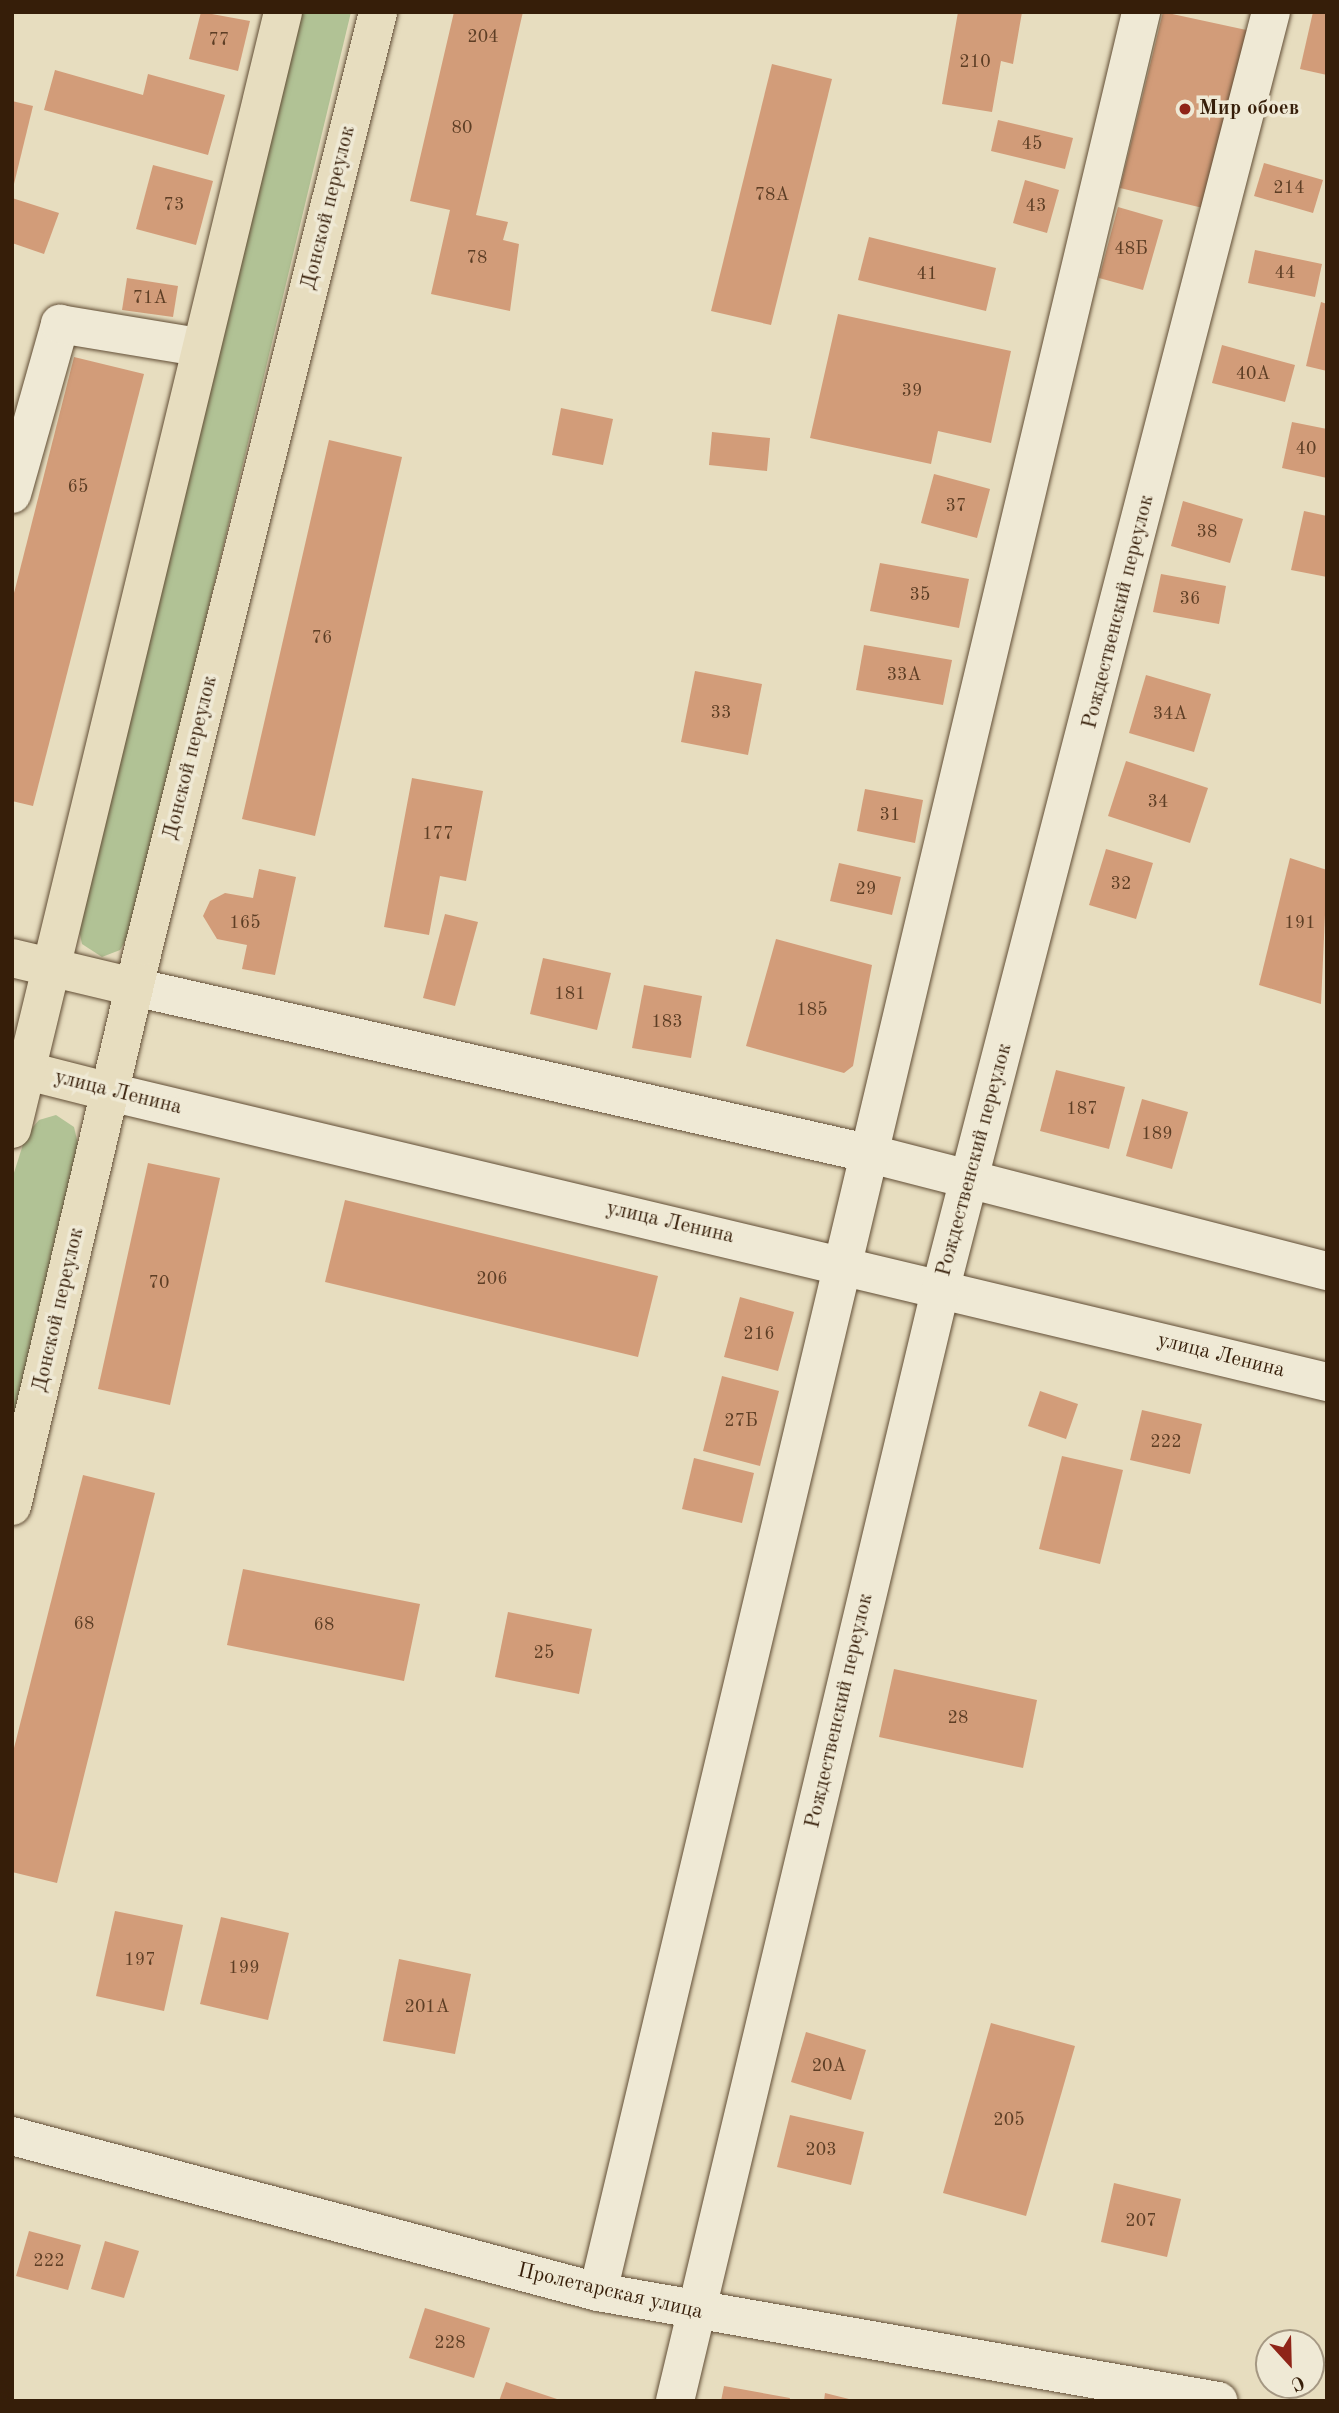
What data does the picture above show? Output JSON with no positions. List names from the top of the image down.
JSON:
{
  "streets": {
    "main road": ["Донской переулок", "улица Ленина"],
    "street": ["Рождественский переулок", "Пролетарская улица"]
  },
  "crossings": [
    ["Донской переулок", "улица Ленина"],
    ["Рождественский переулок", "улица Ленина"],
    ["Рождественский переулок", "Пролетарская улица"]
  ],
  "places": ["Мир обоев"],
  "house_numbers": [
    "204",
    "77",
    "210",
    "80",
    "45",
    "214",
    "78А",
    "73",
    "43",
    "48Б",
    "78",
    "44",
    "41",
    "71А",
    "40А",
    "39",
    "40",
    "65",
    "37",
    "38",
    "35",
    "36",
    "76",
    "33А",
    "33",
    "34А",
    "34",
    "31",
    "177",
    "32",
    "29",
    "165",
    "191",
    "181",
    "185",
    "183",
    "187",
    "189",
    "206",
    "70",
    "216",
    "27Б",
    "222",
    "68",
    "68",
    "25",
    "28",
    "197",
    "199",
    "201А",
    "20А",
    "205",
    "203",
    "207",
    "222",
    "228"
  ],
  "north": "bottom"
}
